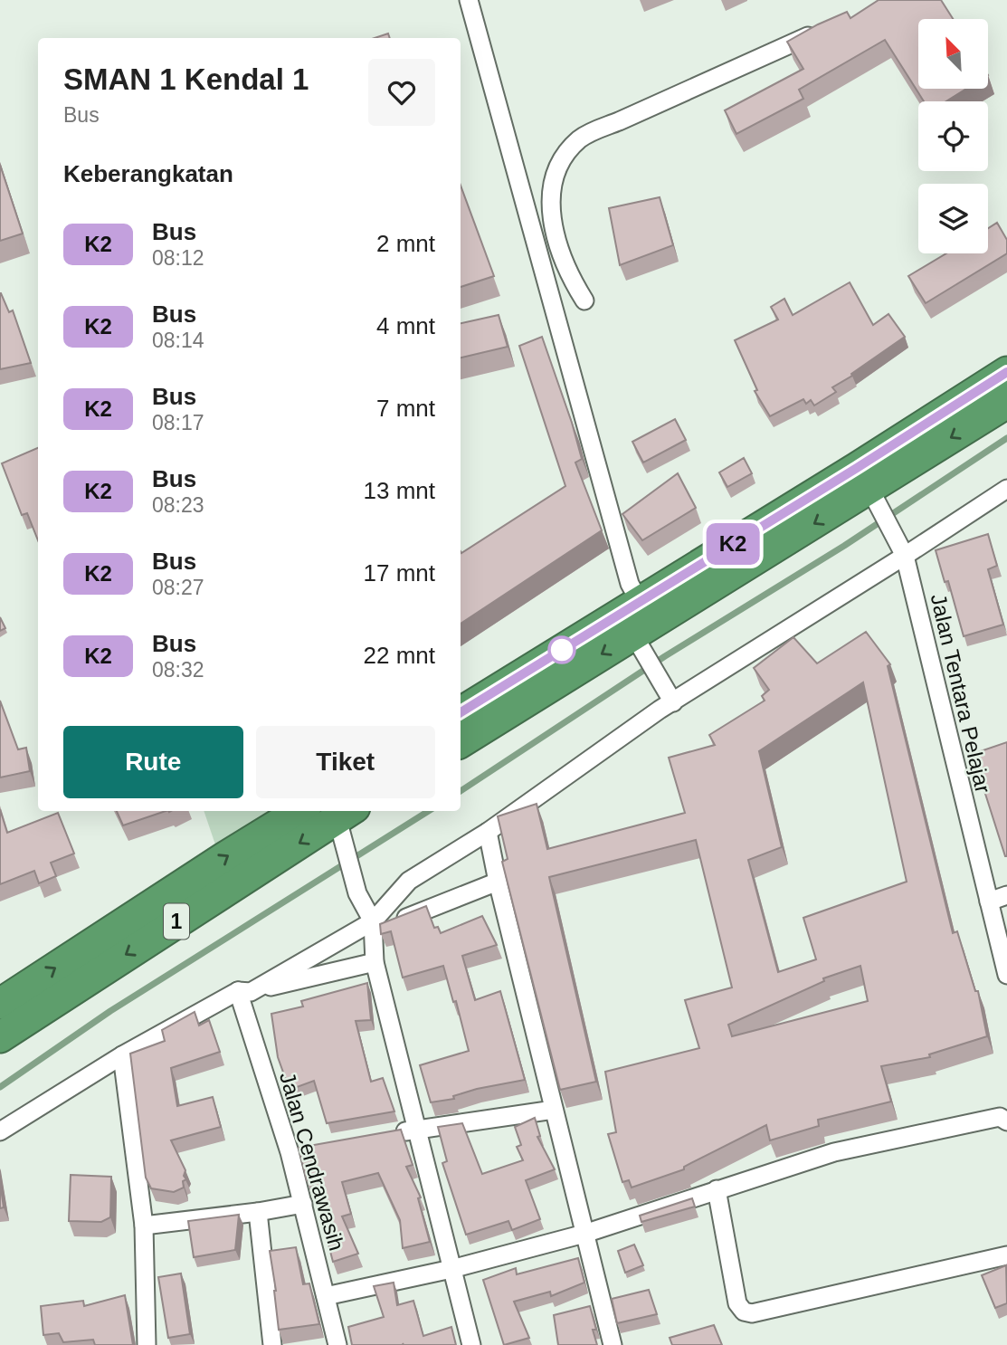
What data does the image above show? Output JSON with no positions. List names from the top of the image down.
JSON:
{
  "streets": {
    "highway": ["1"],
    "street": ["Jalan Tentara Pelajar", "Jalan Cendrawasih"]
  },
  "lines": ["bus line K2"],
  "north": "top left",
  "page": {
    "on_map": "K2",
    "heading": [
      ["SMAN 1 Kendal 1", "Bus"],
      "Keberangkatan"
    ],
    "list": [
      {
        "mark": "K2",
        "name": "Bus",
        "note": "08:12",
        "value": "2 mnt"
      },
      {
        "mark": "K2",
        "name": "Bus",
        "note": "08:14",
        "value": "4 mnt"
      },
      {
        "mark": "K2",
        "name": "Bus",
        "note": "08:17",
        "value": "7 mnt"
      },
      {
        "mark": "K2",
        "name": "Bus",
        "note": "08:23",
        "value": "13 mnt"
      },
      {
        "mark": "K2",
        "name": "Bus",
        "note": "08:27",
        "value": "17 mnt"
      },
      {
        "mark": "K2",
        "name": "Bus",
        "note": "08:32",
        "value": "22 mnt"
      }
    ],
    "buttons": ["Rute", "Tiket"]
  }
}
